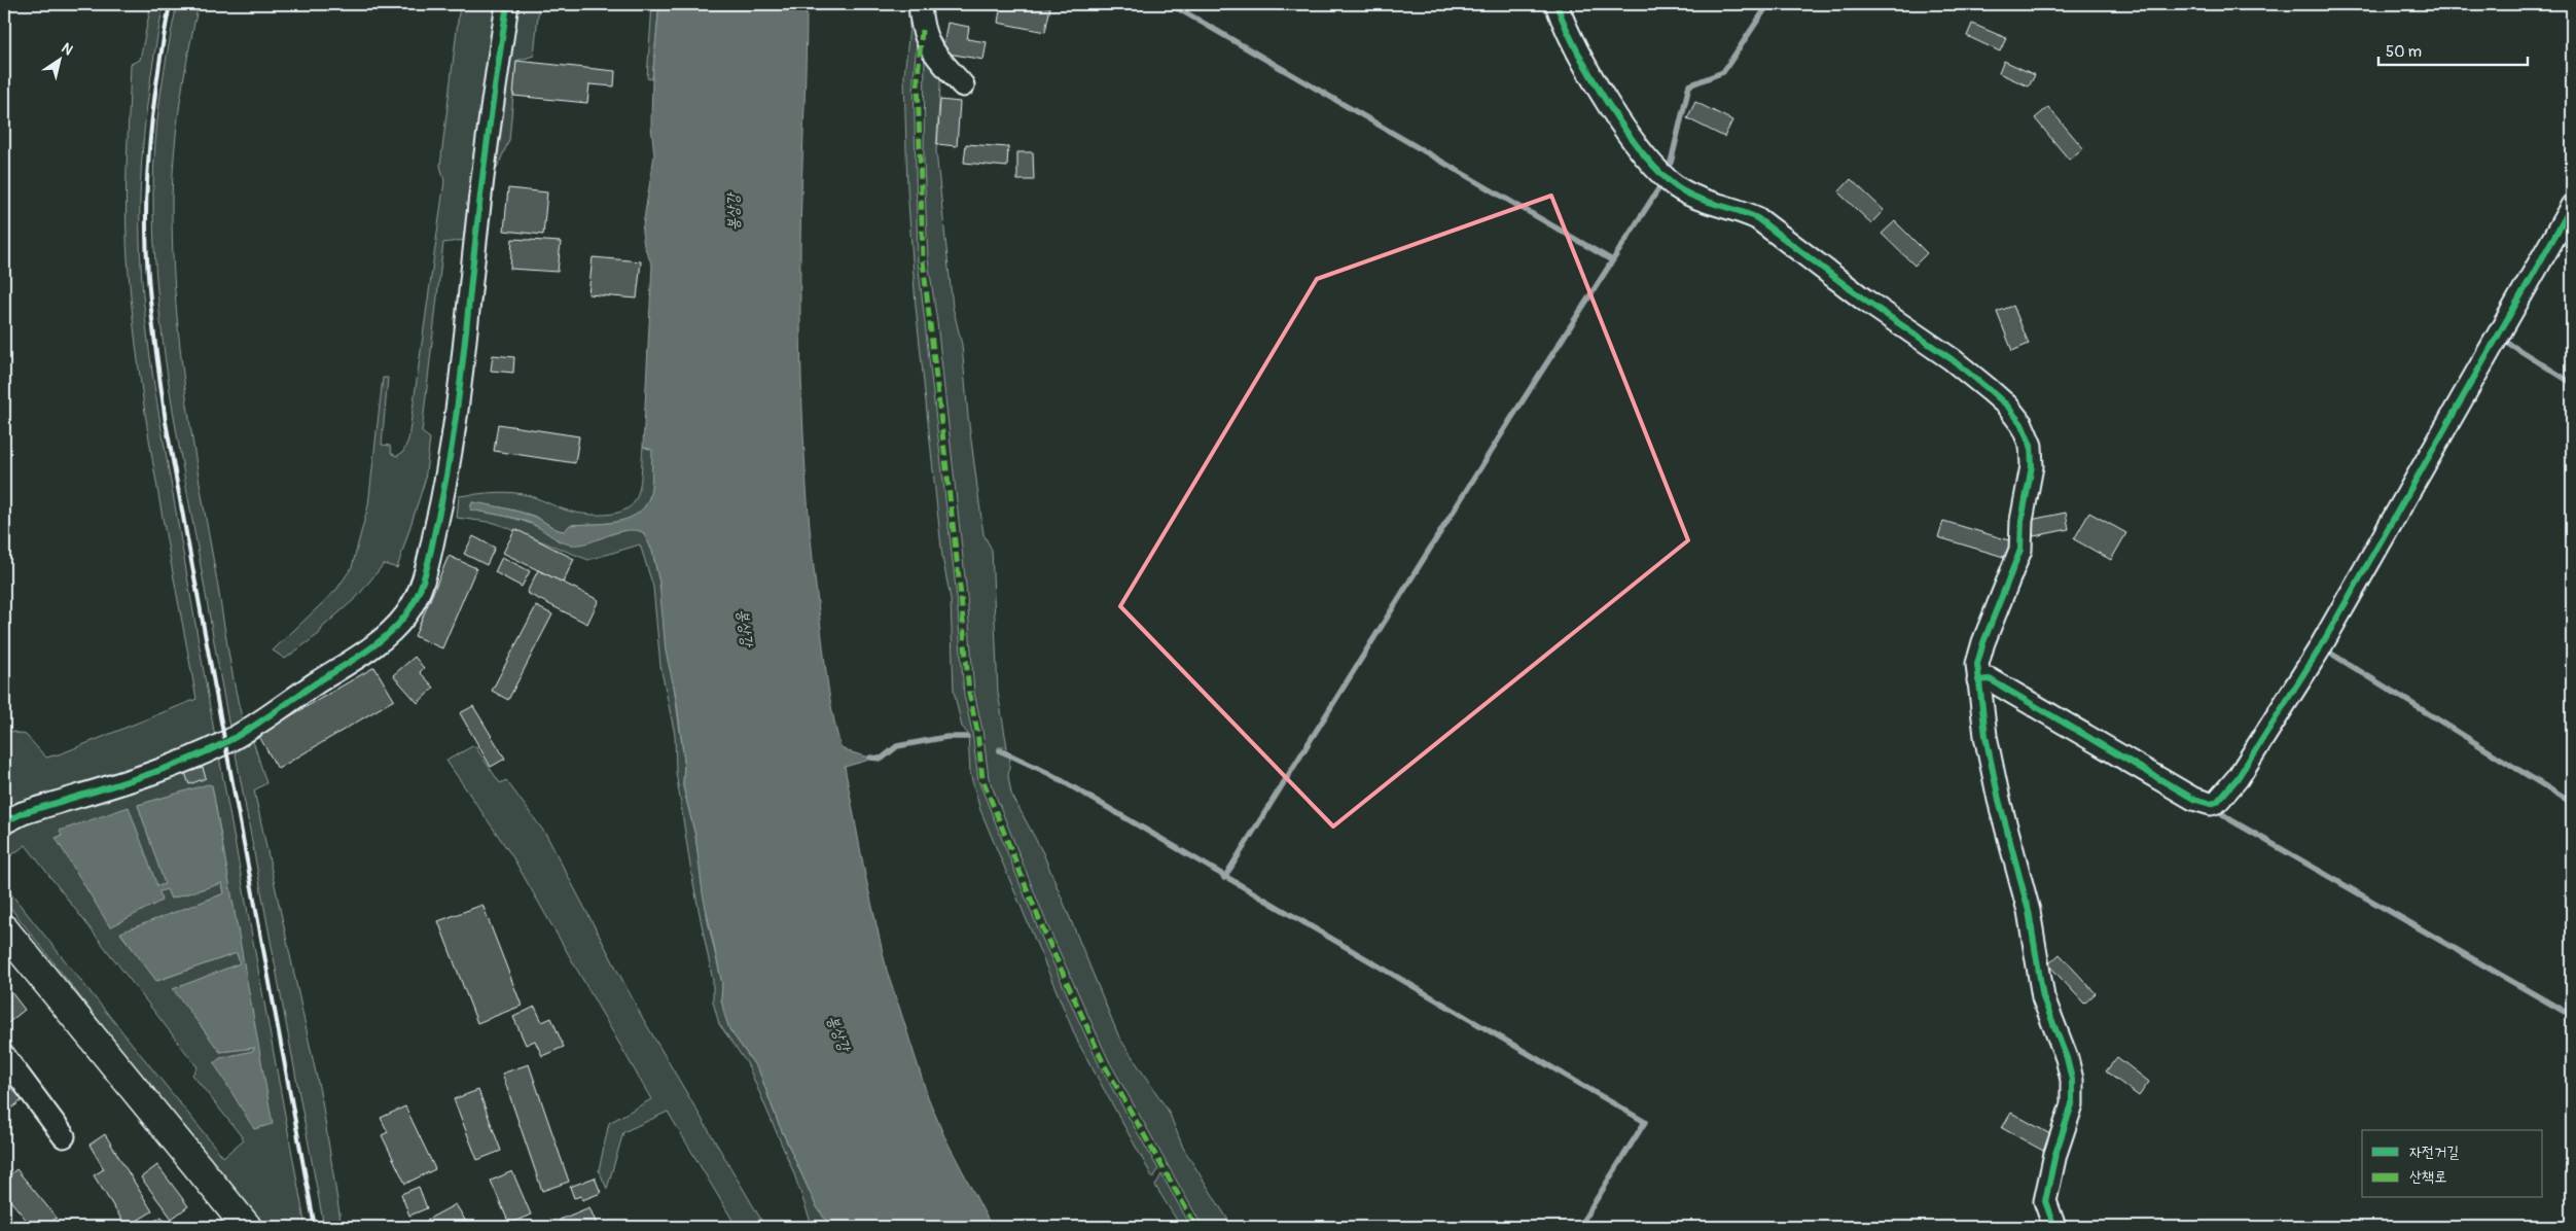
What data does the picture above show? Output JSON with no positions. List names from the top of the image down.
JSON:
{
  "water": ["봉상강"],
  "legend": ["자전거길", "산책로"],
  "scale_bar": "50 m",
  "north": "top right"
}
